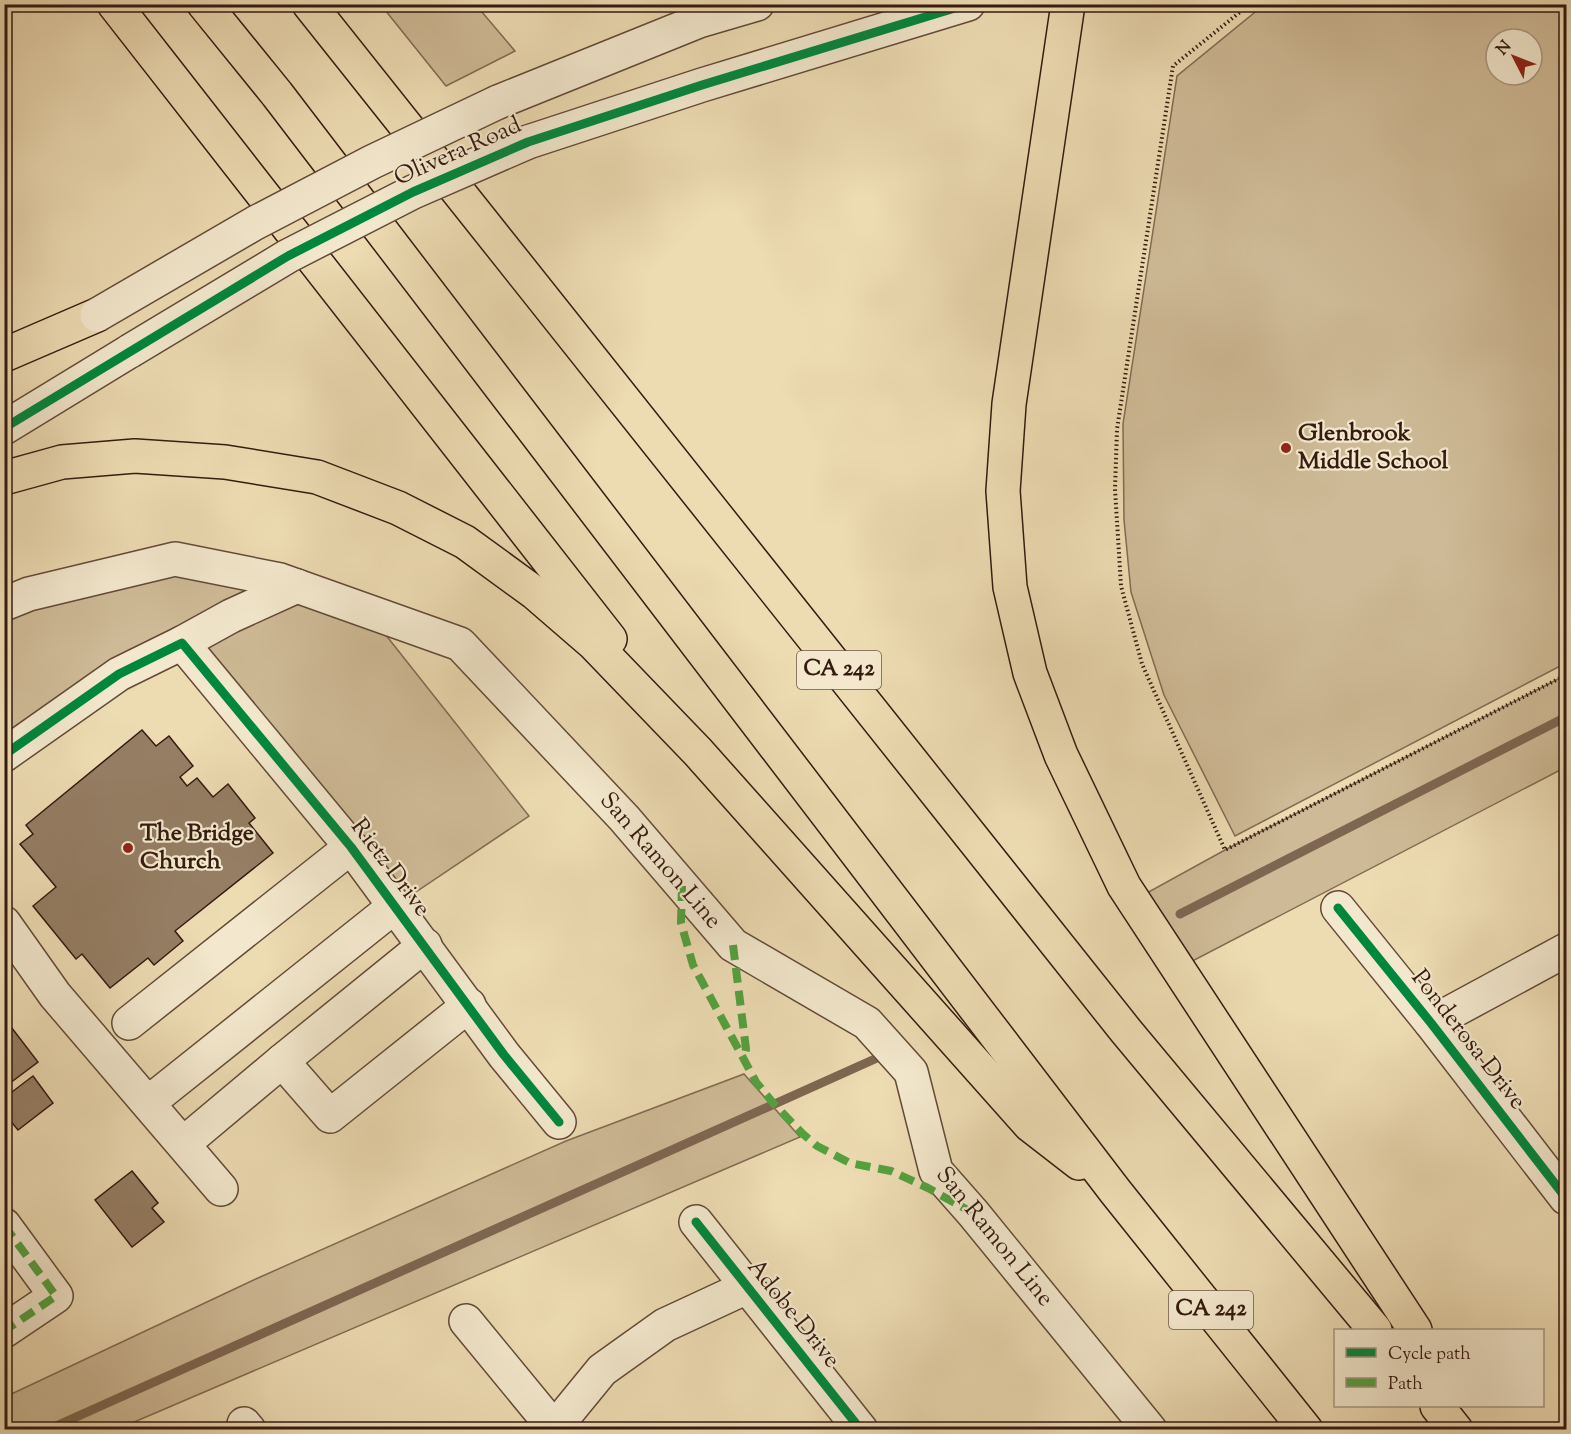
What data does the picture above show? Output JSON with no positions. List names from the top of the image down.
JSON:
{
  "streets": {
    "highway": ["CA 242"],
    "street": [
      "Olivera Road",
      "San Ramon Line",
      "Rietz Drive",
      "Ponderosa Drive",
      "Adobe Drive"
    ]
  },
  "places": ["Glenbrook Middle School", "The Bridge Church"],
  "legend": ["Cycle path", "Path"],
  "north": "top left"
}
